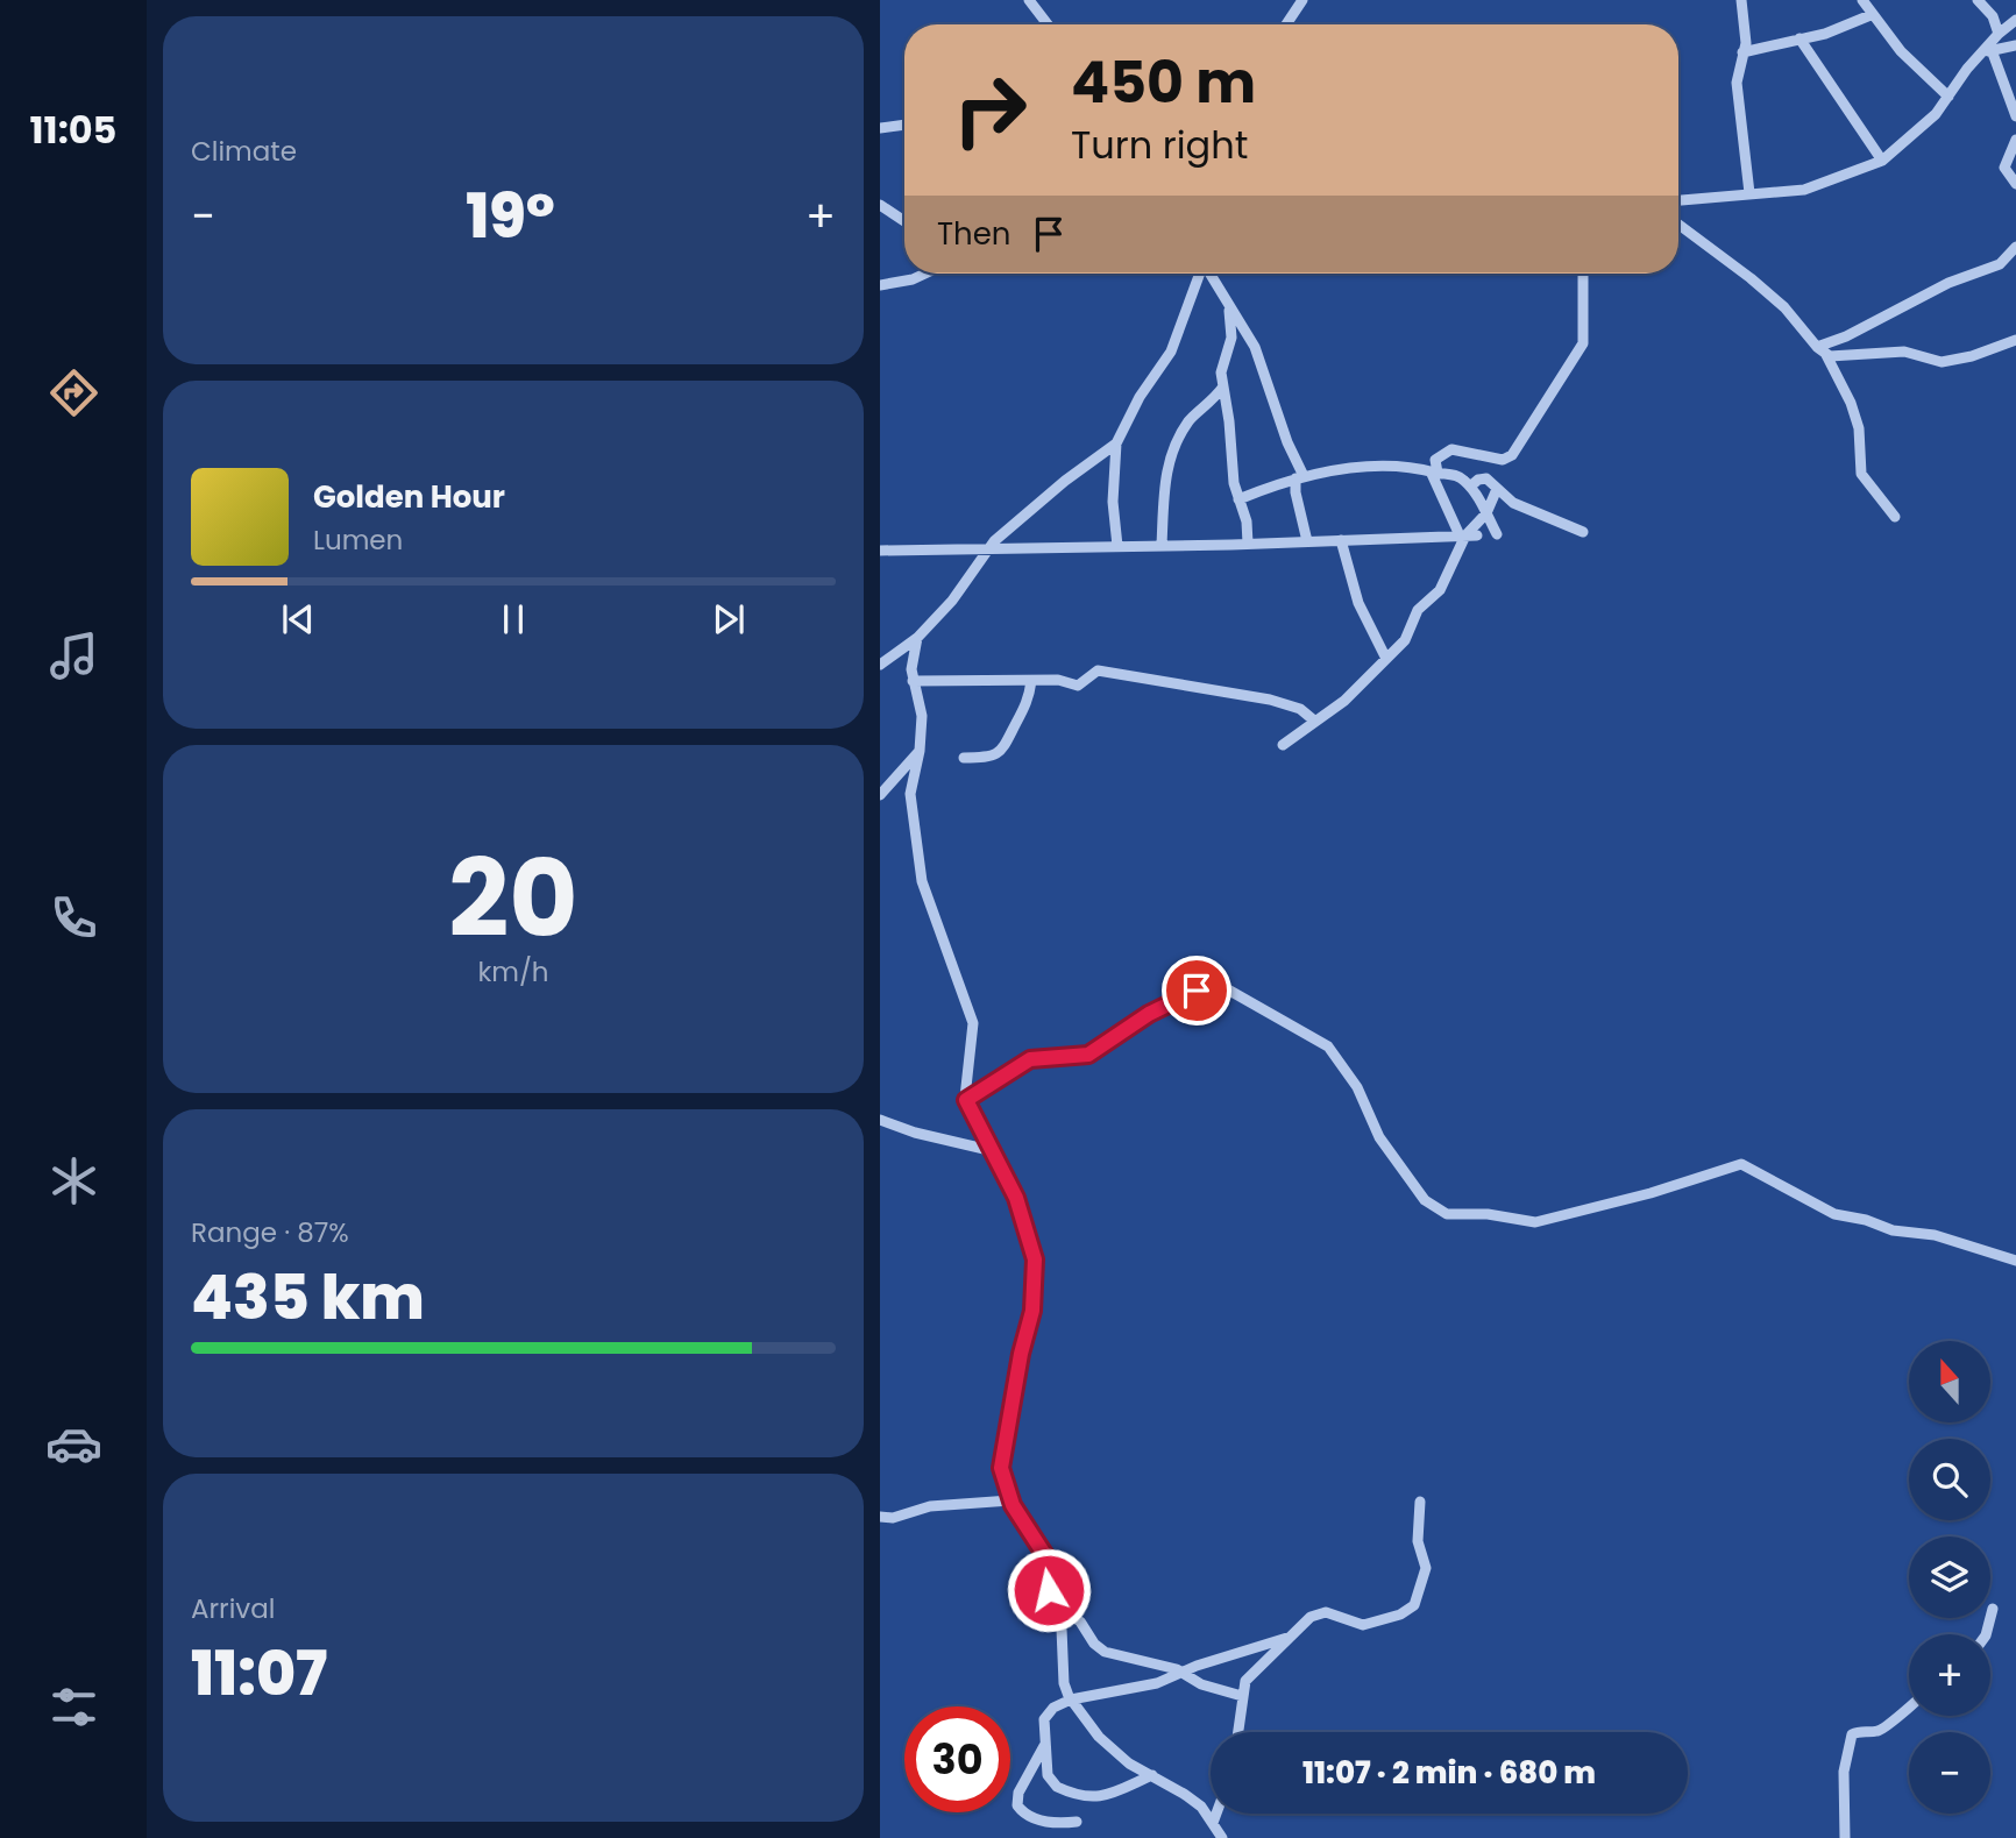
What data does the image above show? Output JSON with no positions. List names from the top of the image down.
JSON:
{
  "north": "top",
  "page": {
    "tabs": "11:05",
    "tile": [
      "Climate",
      ["20", "km/h"],
      ["Range · 87%", "435 km"],
      ["Arrival", "11:07"]
    ],
    "turn": ["450 m", "Turn right"],
    "heat": ["−", "19°", "+"],
    "then": "Then",
    "song": ["Golden Hour", "Lumen"],
    "map_buttons": ["+", "−"],
    "limit": "30",
    "trip": "11:07 · 2 min · 680 m"
  }
}
